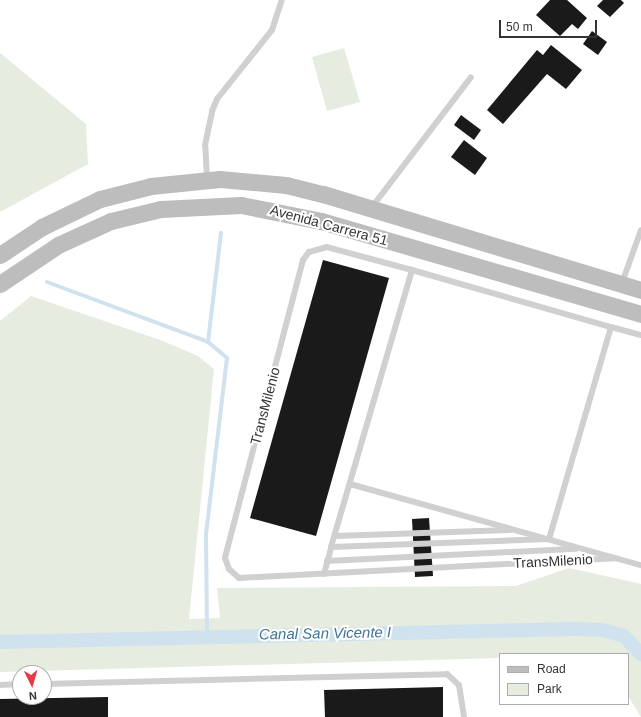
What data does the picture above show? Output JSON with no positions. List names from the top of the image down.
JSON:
{
  "streets": {
    "main road": ["Avenida Carrera 51"],
    "lane": ["TransMilenio"]
  },
  "water": ["Canal San Vicente I"],
  "legend": ["Road", "Park"],
  "scale_bar": "50 m",
  "north": "bottom"
}
